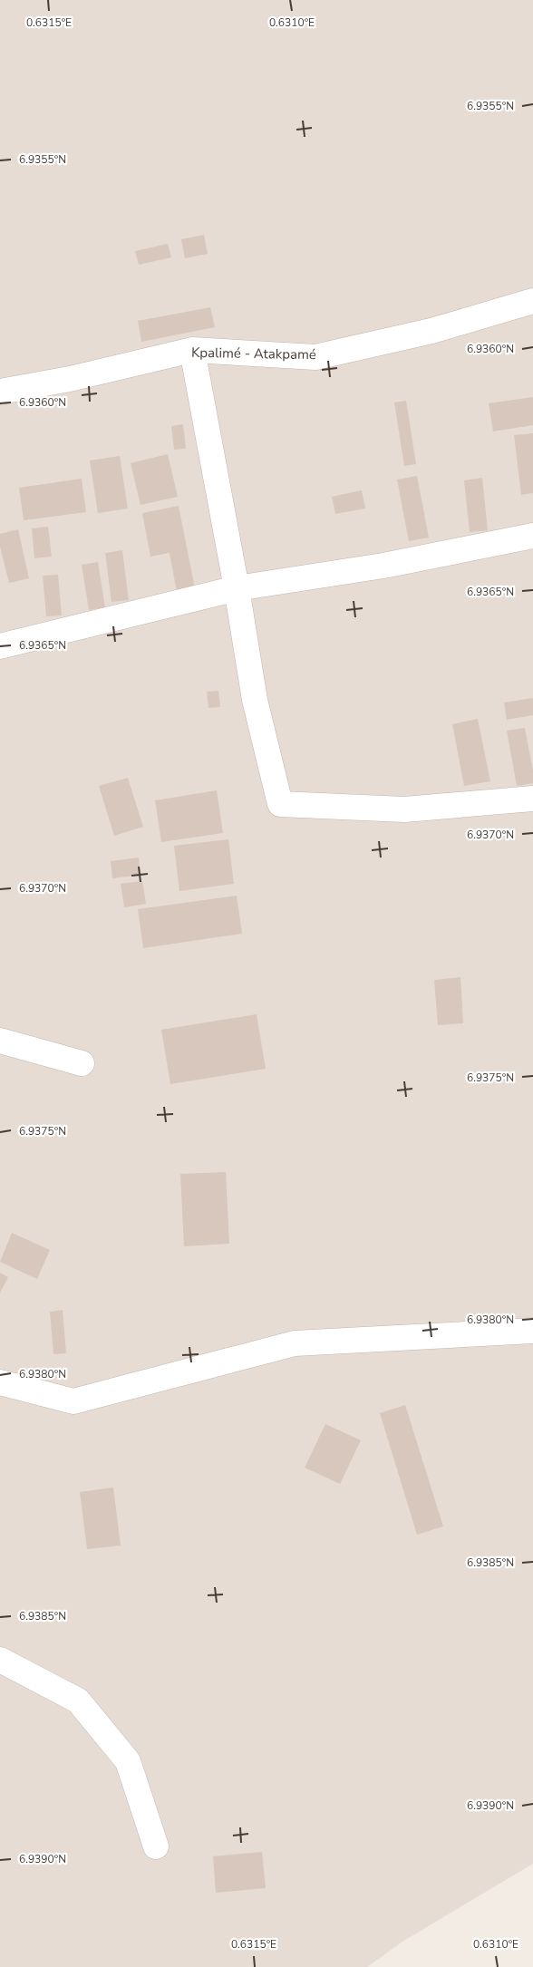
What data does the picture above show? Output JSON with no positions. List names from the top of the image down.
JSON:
{
  "streets": {
    "street": ["Kpalimé - Atakpamé"]
  },
  "coordinates": [
    "0.6315°E",
    "0.6310°E",
    "6.9355°N",
    "6.9360°N",
    "6.9365°N",
    "6.9370°N",
    "6.9375°N",
    "6.9380°N",
    "6.9385°N",
    "6.9390°N"
  ]
}
